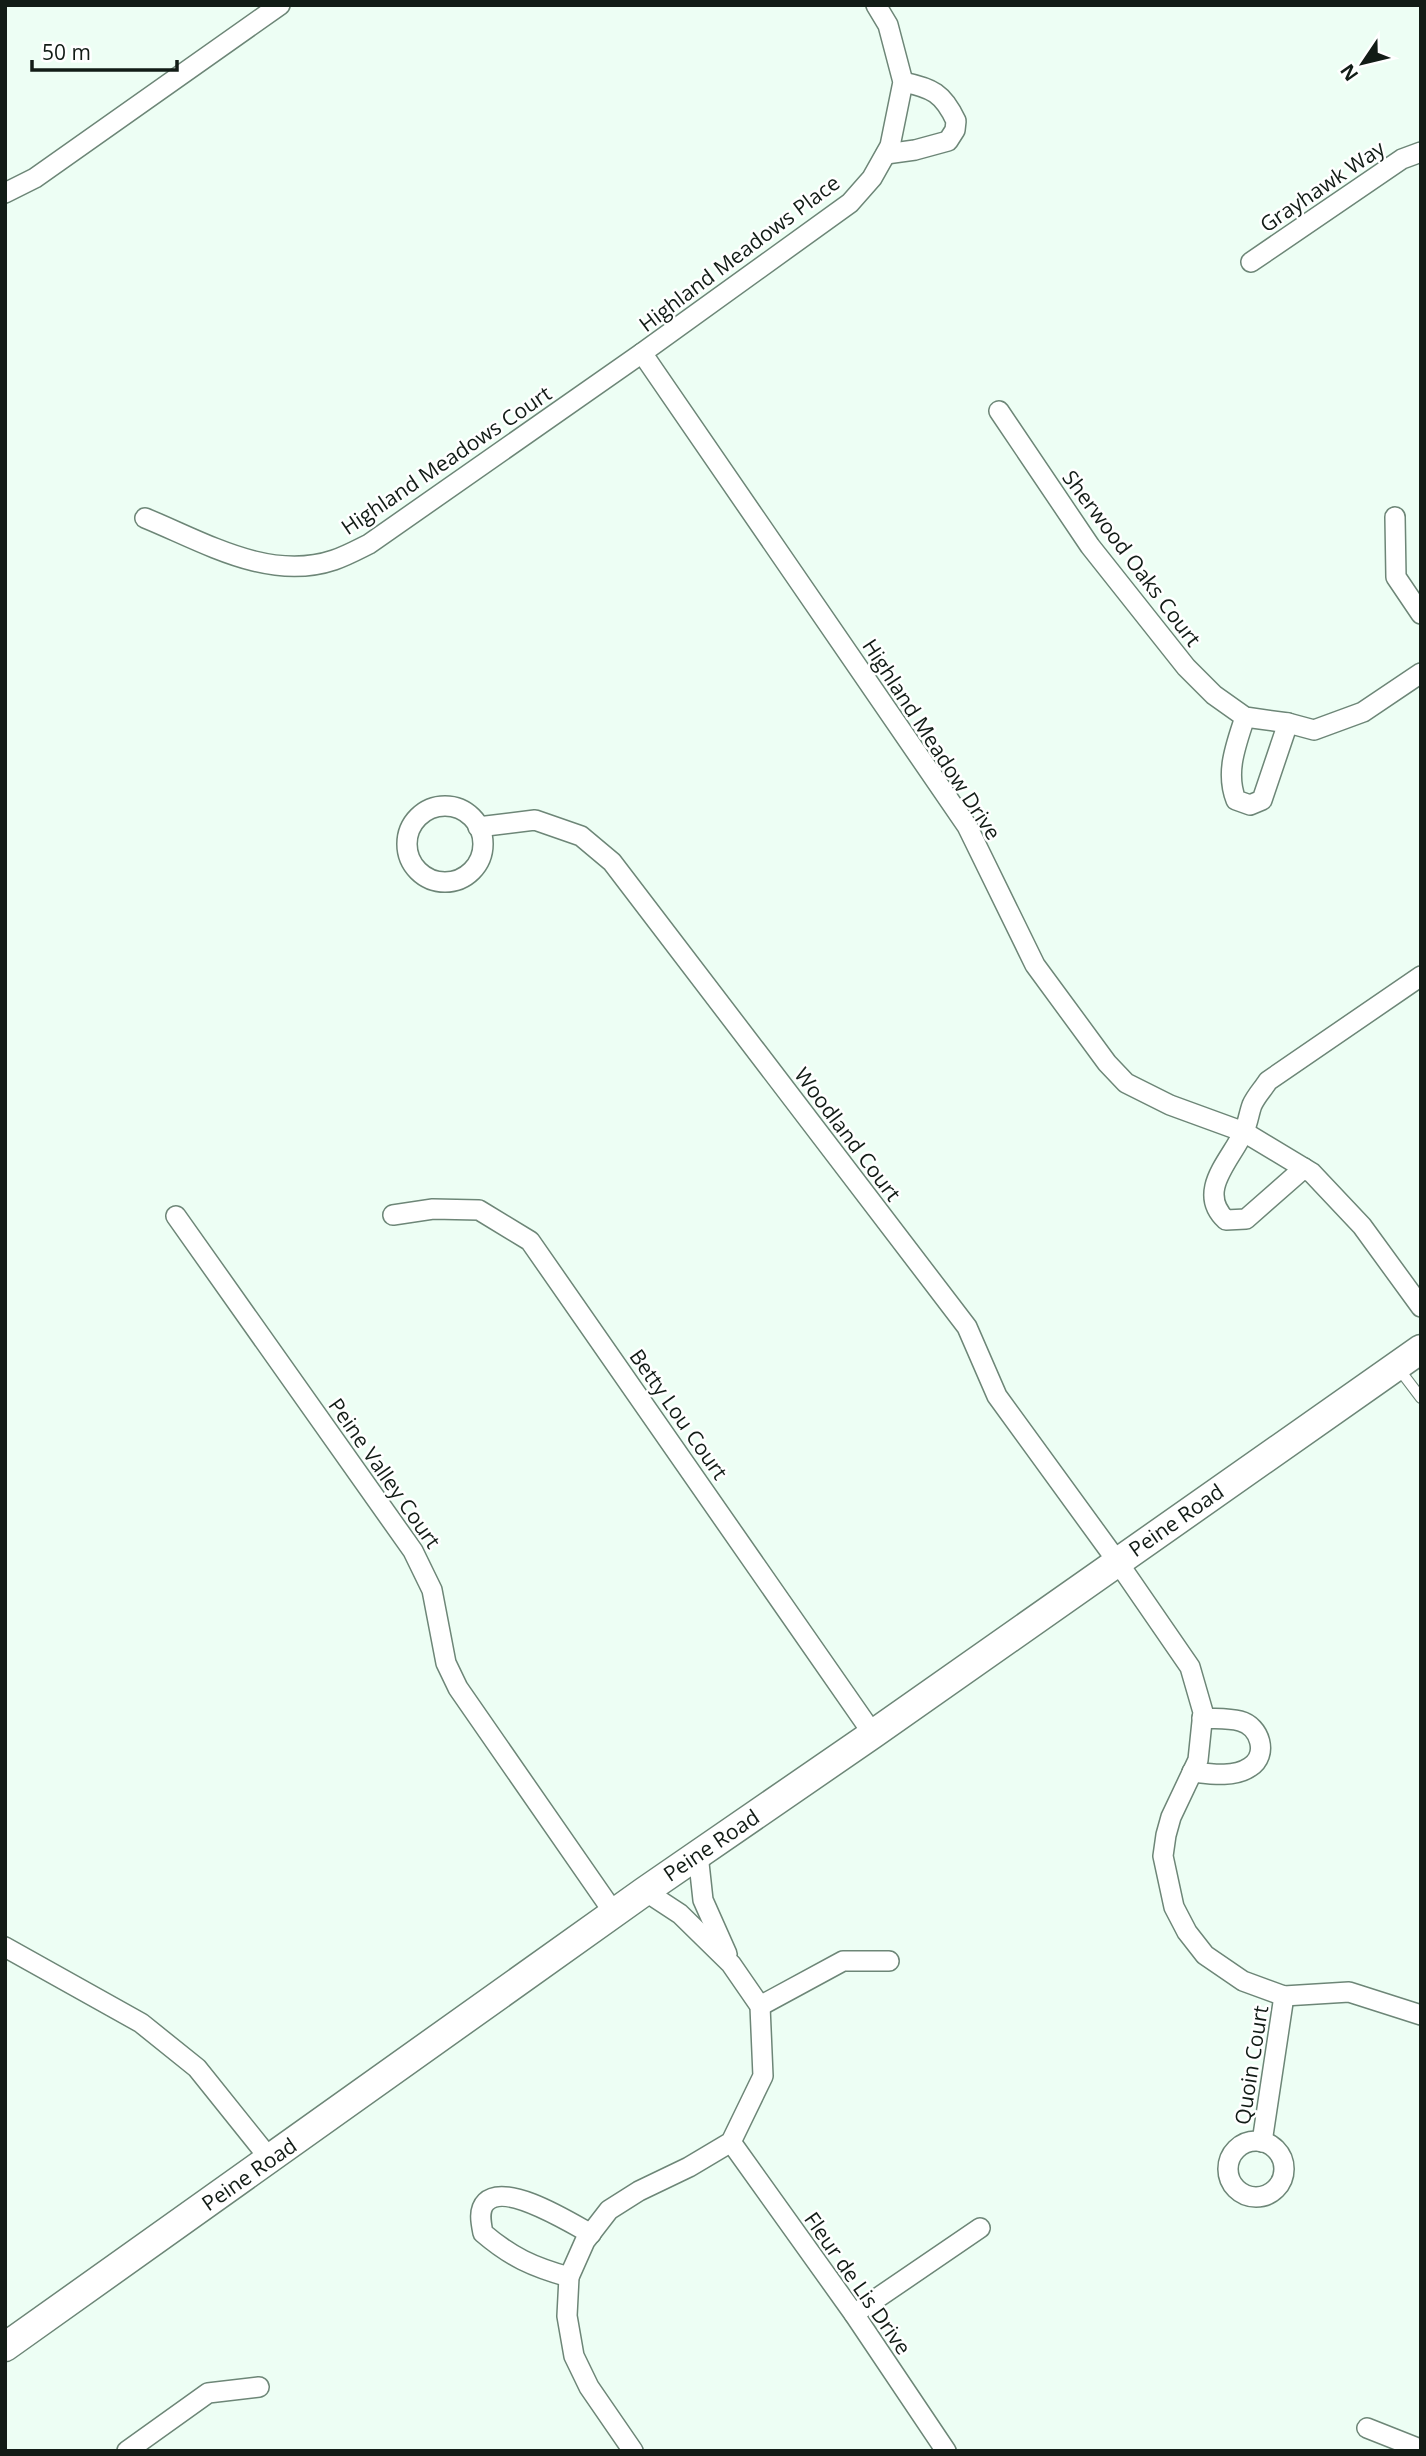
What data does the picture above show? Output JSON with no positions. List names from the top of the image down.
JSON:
{
  "streets": {
    "street": [
      "Grayhawk Way",
      "Highland Meadows Place",
      "Highland Meadows Court",
      "Sherwood Oaks Court",
      "Highland Meadow Drive",
      "Woodland Court",
      "Betty Lou Court",
      "Peine Valley Court",
      "Peine Road",
      "Quoin Court",
      "Fleur de Lis Drive"
    ]
  },
  "crossings": [
    ["Highland Meadows Place", "Highland Meadows Court"],
    ["Highland Meadows Place", "Highland Meadow Drive"],
    ["Highland Meadows Court", "Highland Meadow Drive"],
    ["Woodland Court", "Peine Road"],
    ["Woodland Court", "Quoin Court"],
    ["Betty Lou Court", "Peine Road"],
    ["Peine Valley Court", "Peine Road"]
  ],
  "scale_bar": "50 m",
  "north": "bottom left"
}
